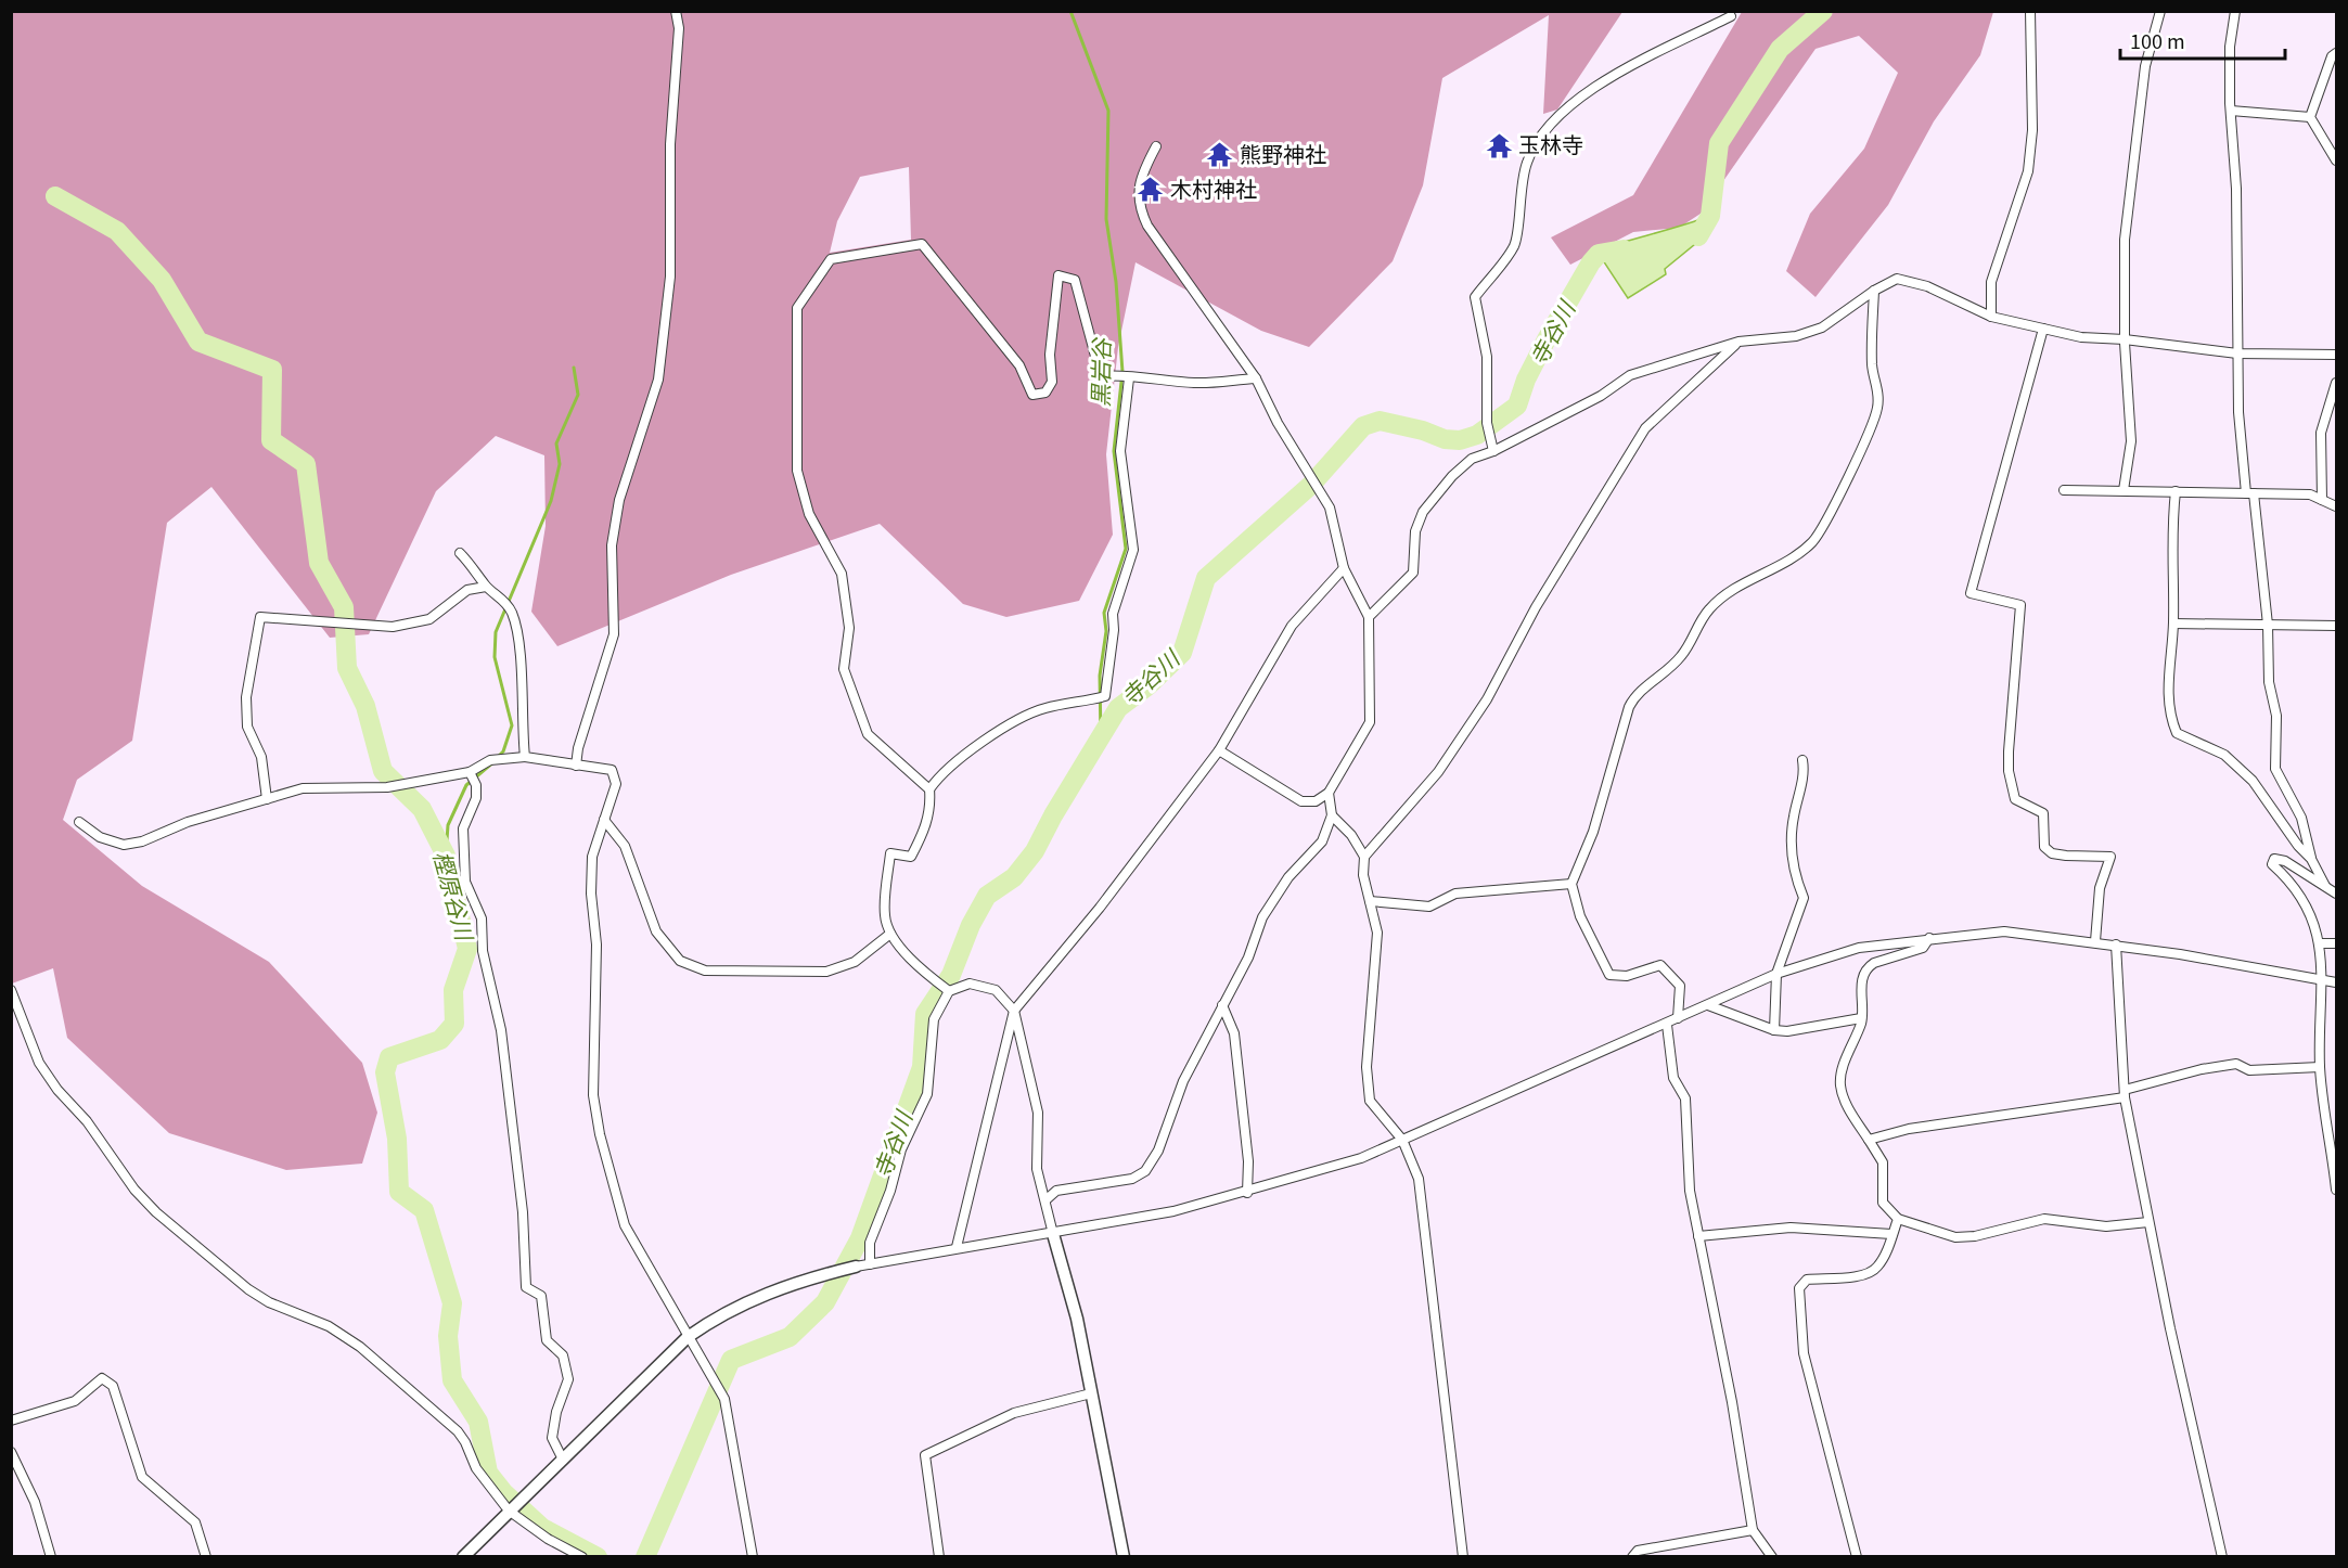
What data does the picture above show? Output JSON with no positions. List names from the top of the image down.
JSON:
{
  "water": ["寺谷川", "黒岩谷", "樫原谷川"],
  "places": {
    "temple": ["玉林寺", "熊野神社", "木村神社"]
  },
  "scale_bar": "100 m"
}
